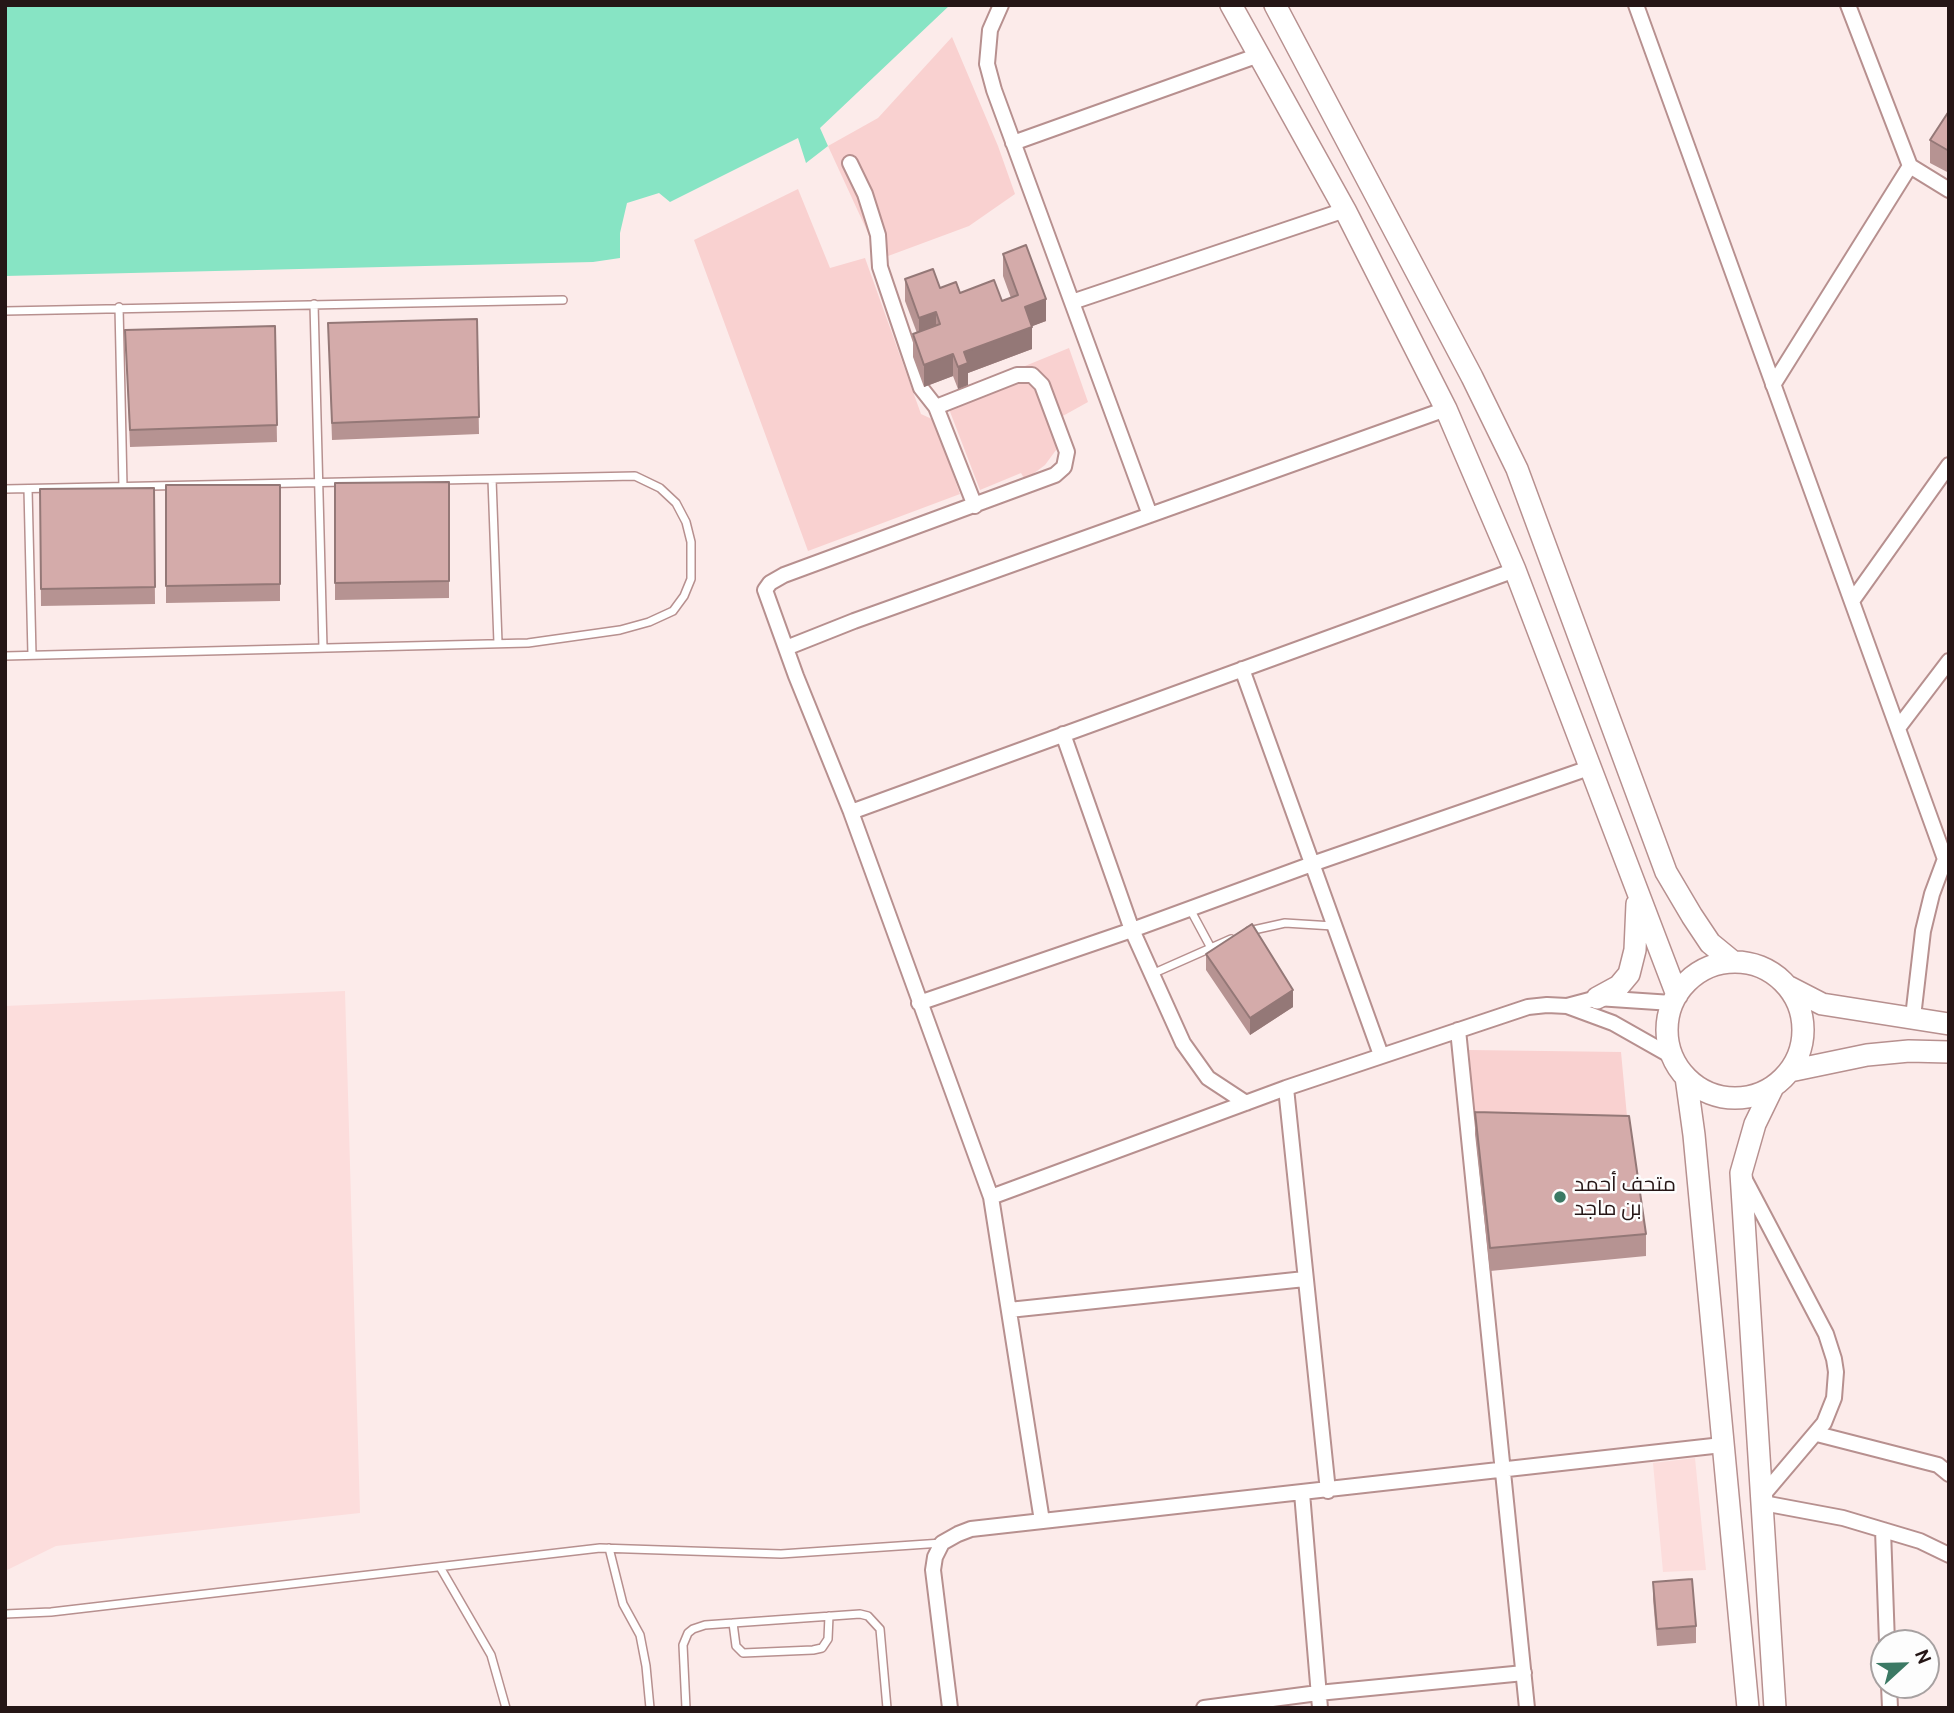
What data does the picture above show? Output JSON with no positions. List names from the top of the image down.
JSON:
{
  "places": ["متحف أحمد بن ماجد"],
  "north": "right"
}
